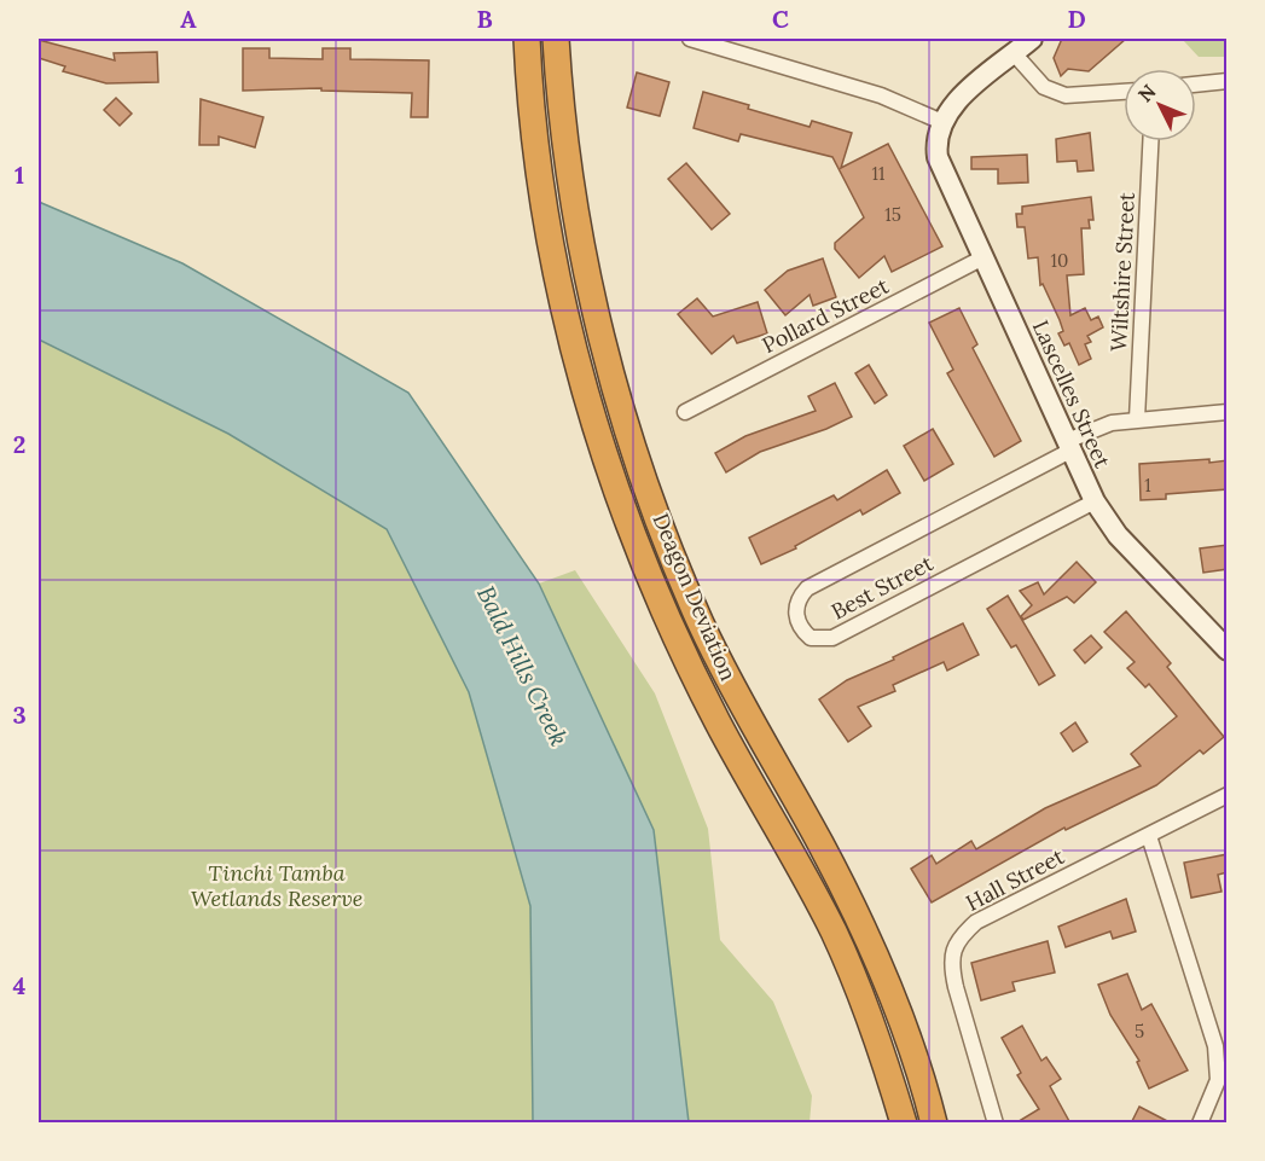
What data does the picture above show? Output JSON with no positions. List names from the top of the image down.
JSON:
{
  "streets": {
    "highway": ["Deagon Deviation"],
    "street": [
      "Wiltshire Street",
      "Pollard Street",
      "Lascelles Street",
      "Best Street",
      "Hall Street"
    ]
  },
  "crossings": [
    ["Pollard Street", "Lascelles Street"],
    ["Lascelles Street", "Best Street"]
  ],
  "water": ["Bald Hills Creek"],
  "parks": ["Tinchi Tamba Wetlands Reserve"],
  "house_numbers": [
    "11",
    "15",
    "10",
    "1",
    "5"
  ],
  "north": "top left",
  "grid": {
    "columns": [
      "A",
      "B",
      "C",
      "D"
    ],
    "rows": [
      "1",
      "2",
      "3",
      "4"
    ]
  }
}
